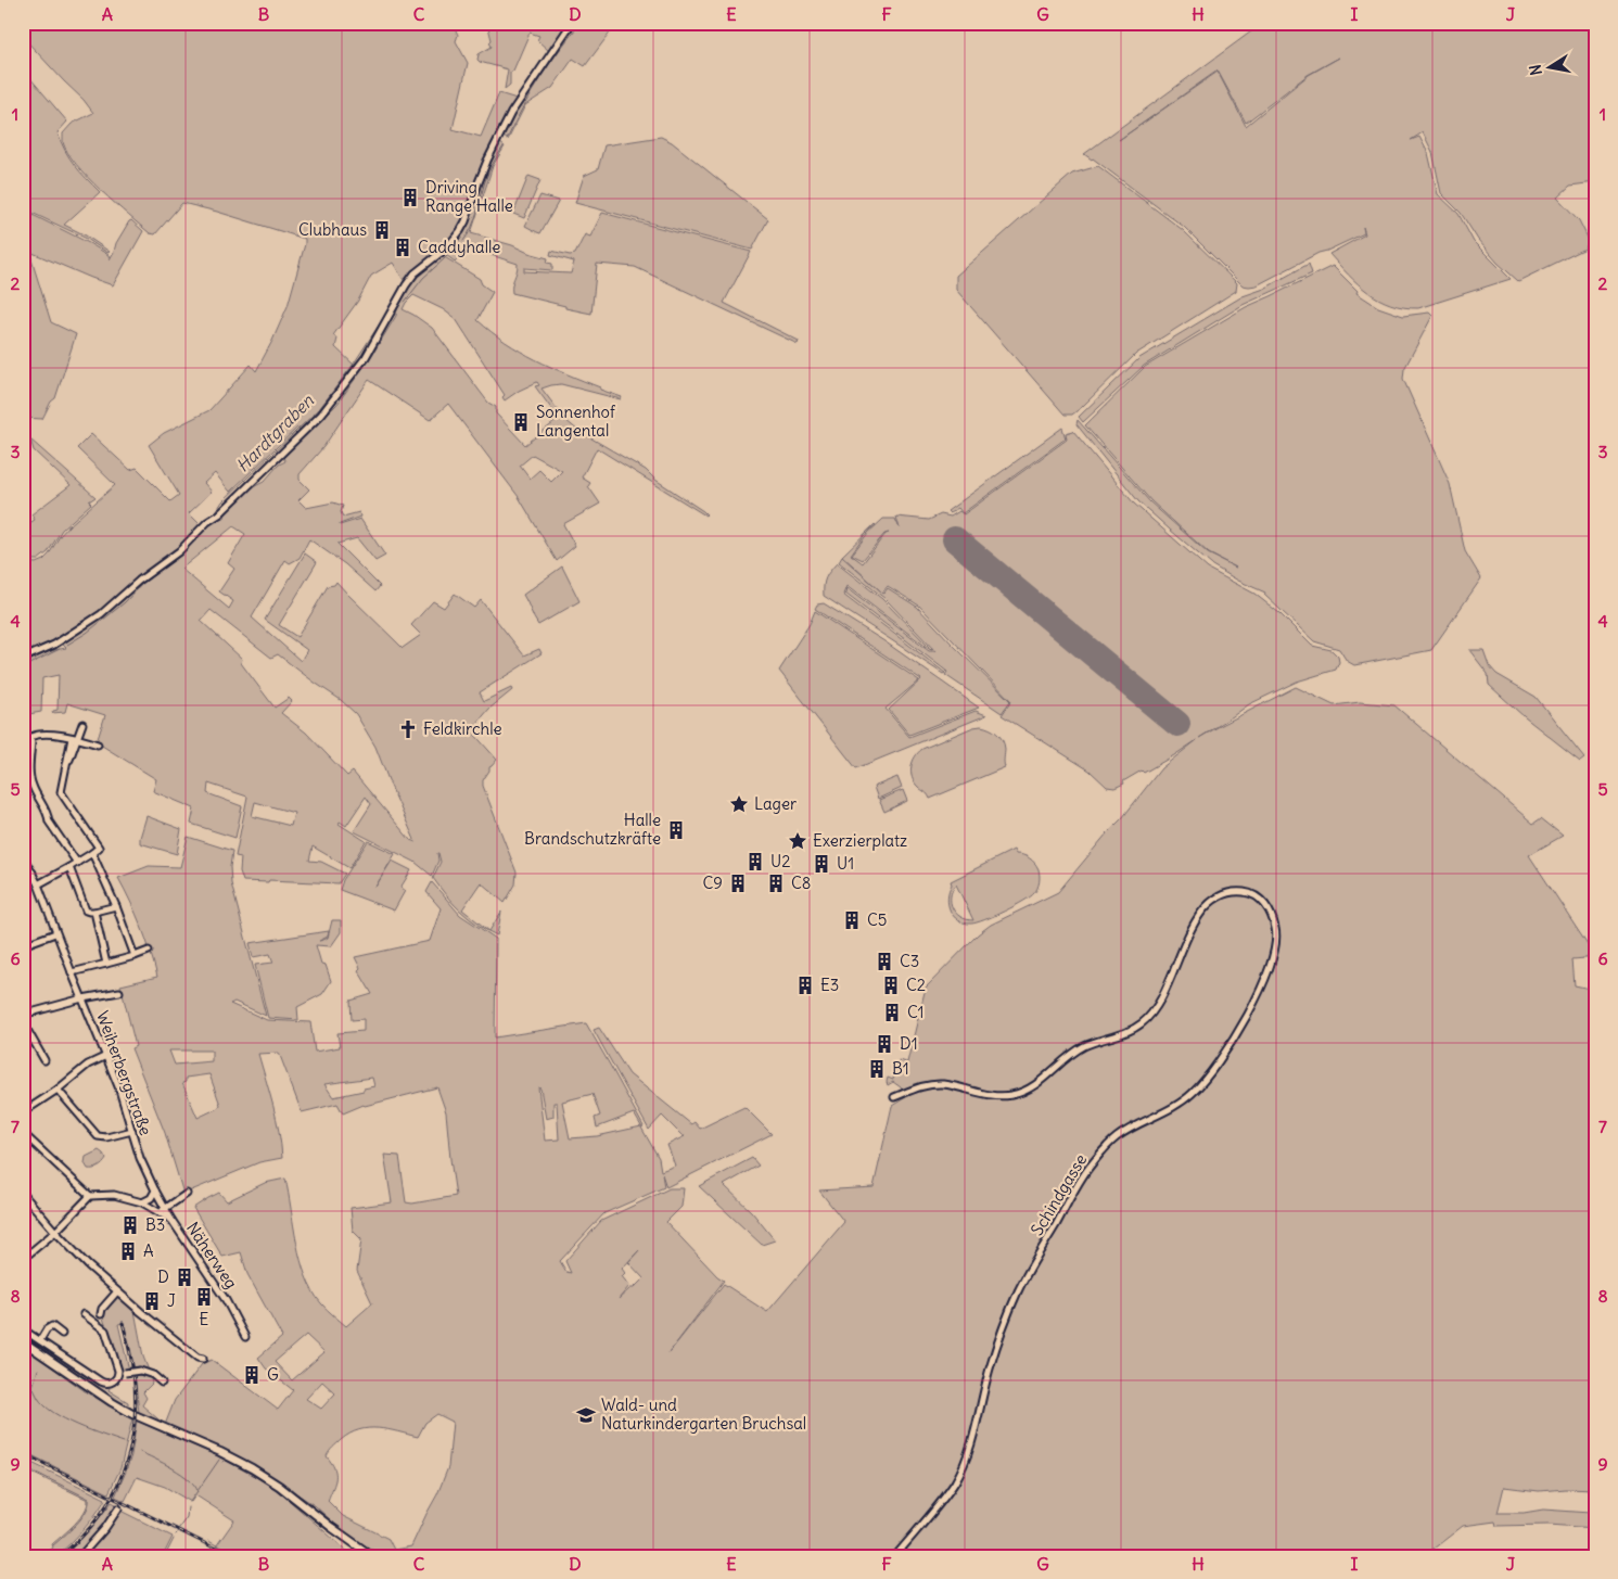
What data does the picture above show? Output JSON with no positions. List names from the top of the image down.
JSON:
{
  "streets": {
    "street": ["Weiherbergstraße", "Schindgasse", "Näherweg"]
  },
  "crossings": [
    ["Weiherbergstraße", "Näherweg"]
  ],
  "water": ["Hardtgraben"],
  "places": {
    "building": [
      "Driving Range Halle",
      "Clubhaus",
      "Caddyhalle",
      "Sonnenhof Langental",
      "Halle Brandschutzkräfte",
      "U2",
      "U1",
      "C9",
      "C8",
      "C5",
      "C3",
      "E3",
      "C2",
      "C1",
      "D1",
      "B1",
      "B3",
      "A",
      "D",
      "E",
      "J",
      "G"
    ],
    "church": ["Feldkirchle"],
    "place": ["Lager", "Exerzierplatz"],
    "school or university": ["Wald- und Naturkindergarten Bruchsal"]
  },
  "north": "left",
  "grid": {
    "columns": [
      "A",
      "B",
      "C",
      "D",
      "E",
      "F",
      "G",
      "H",
      "I",
      "J"
    ],
    "rows": [
      "1",
      "2",
      "3",
      "4",
      "5",
      "6",
      "7",
      "8",
      "9"
    ]
  }
}
